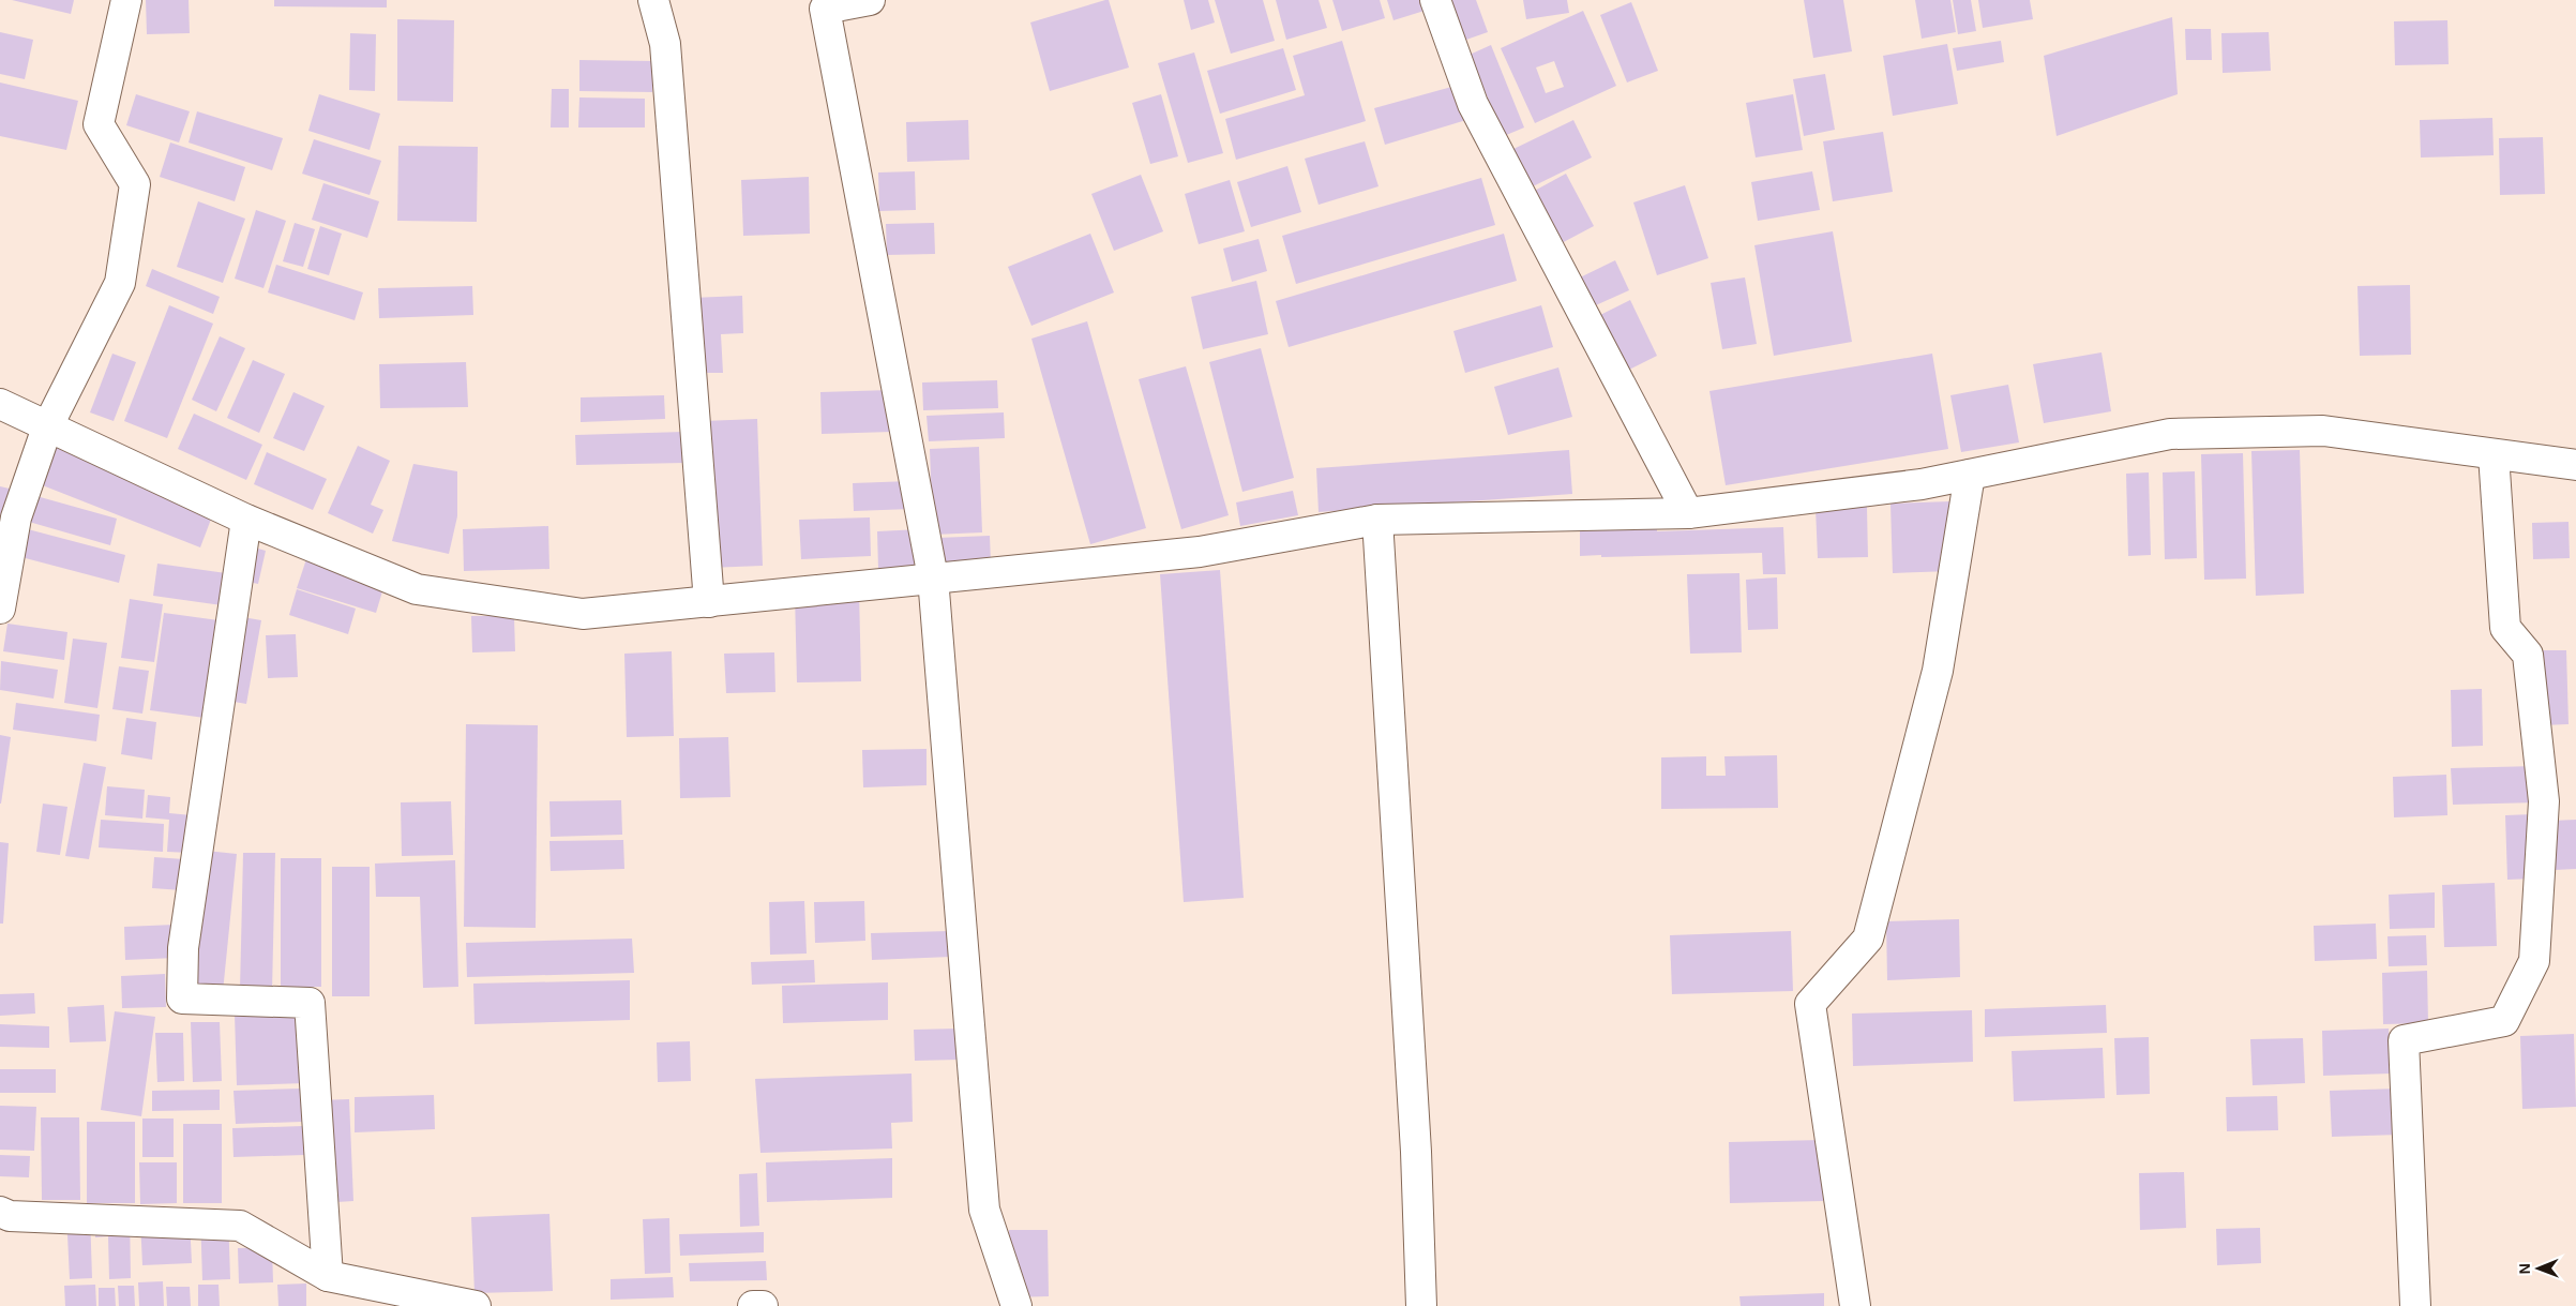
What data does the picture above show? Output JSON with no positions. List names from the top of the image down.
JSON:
{
  "north": "left"
}
